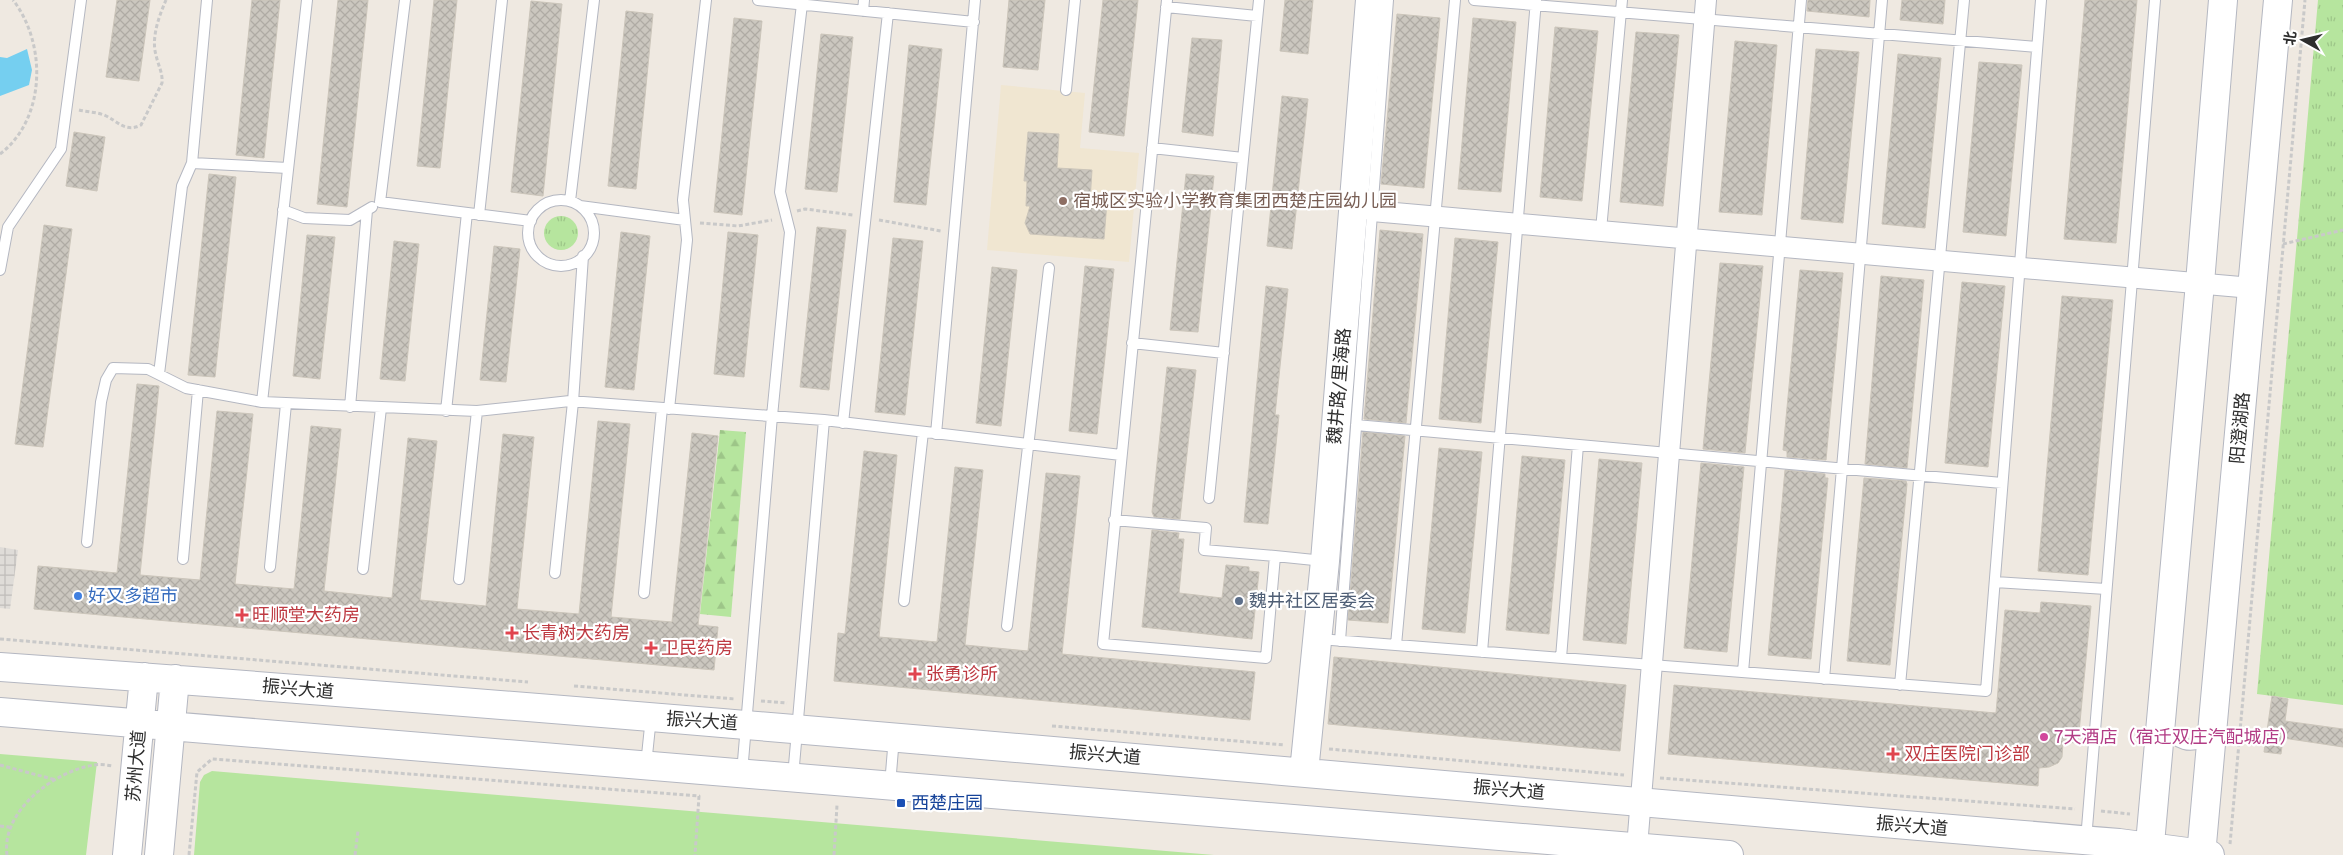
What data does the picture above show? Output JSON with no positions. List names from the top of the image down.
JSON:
{
  "streets": {
    "main road": [
      "魏井路/里海路",
      "阳澄湖路",
      "振兴大道",
      "苏州大道"
    ]
  },
  "crossings": [
    ["魏井路/里海路", "振兴大道"],
    ["阳澄湖路", "振兴大道"],
    ["振兴大道", "苏州大道"]
  ],
  "places": {
    "other": [
      "宿城区实验小学教育集团西楚庄园幼儿园",
      "好又多超市",
      "魏井社区居委会",
      "7天酒店（宿迁双庄汽配城店）"
    ],
    "health": [
      "旺顺堂大药房",
      "长青树大药房",
      "卫民药房",
      "张勇诊所",
      "双庄医院门诊部"
    ],
    "transit": ["西楚庄园"]
  },
  "north": "left"
}
